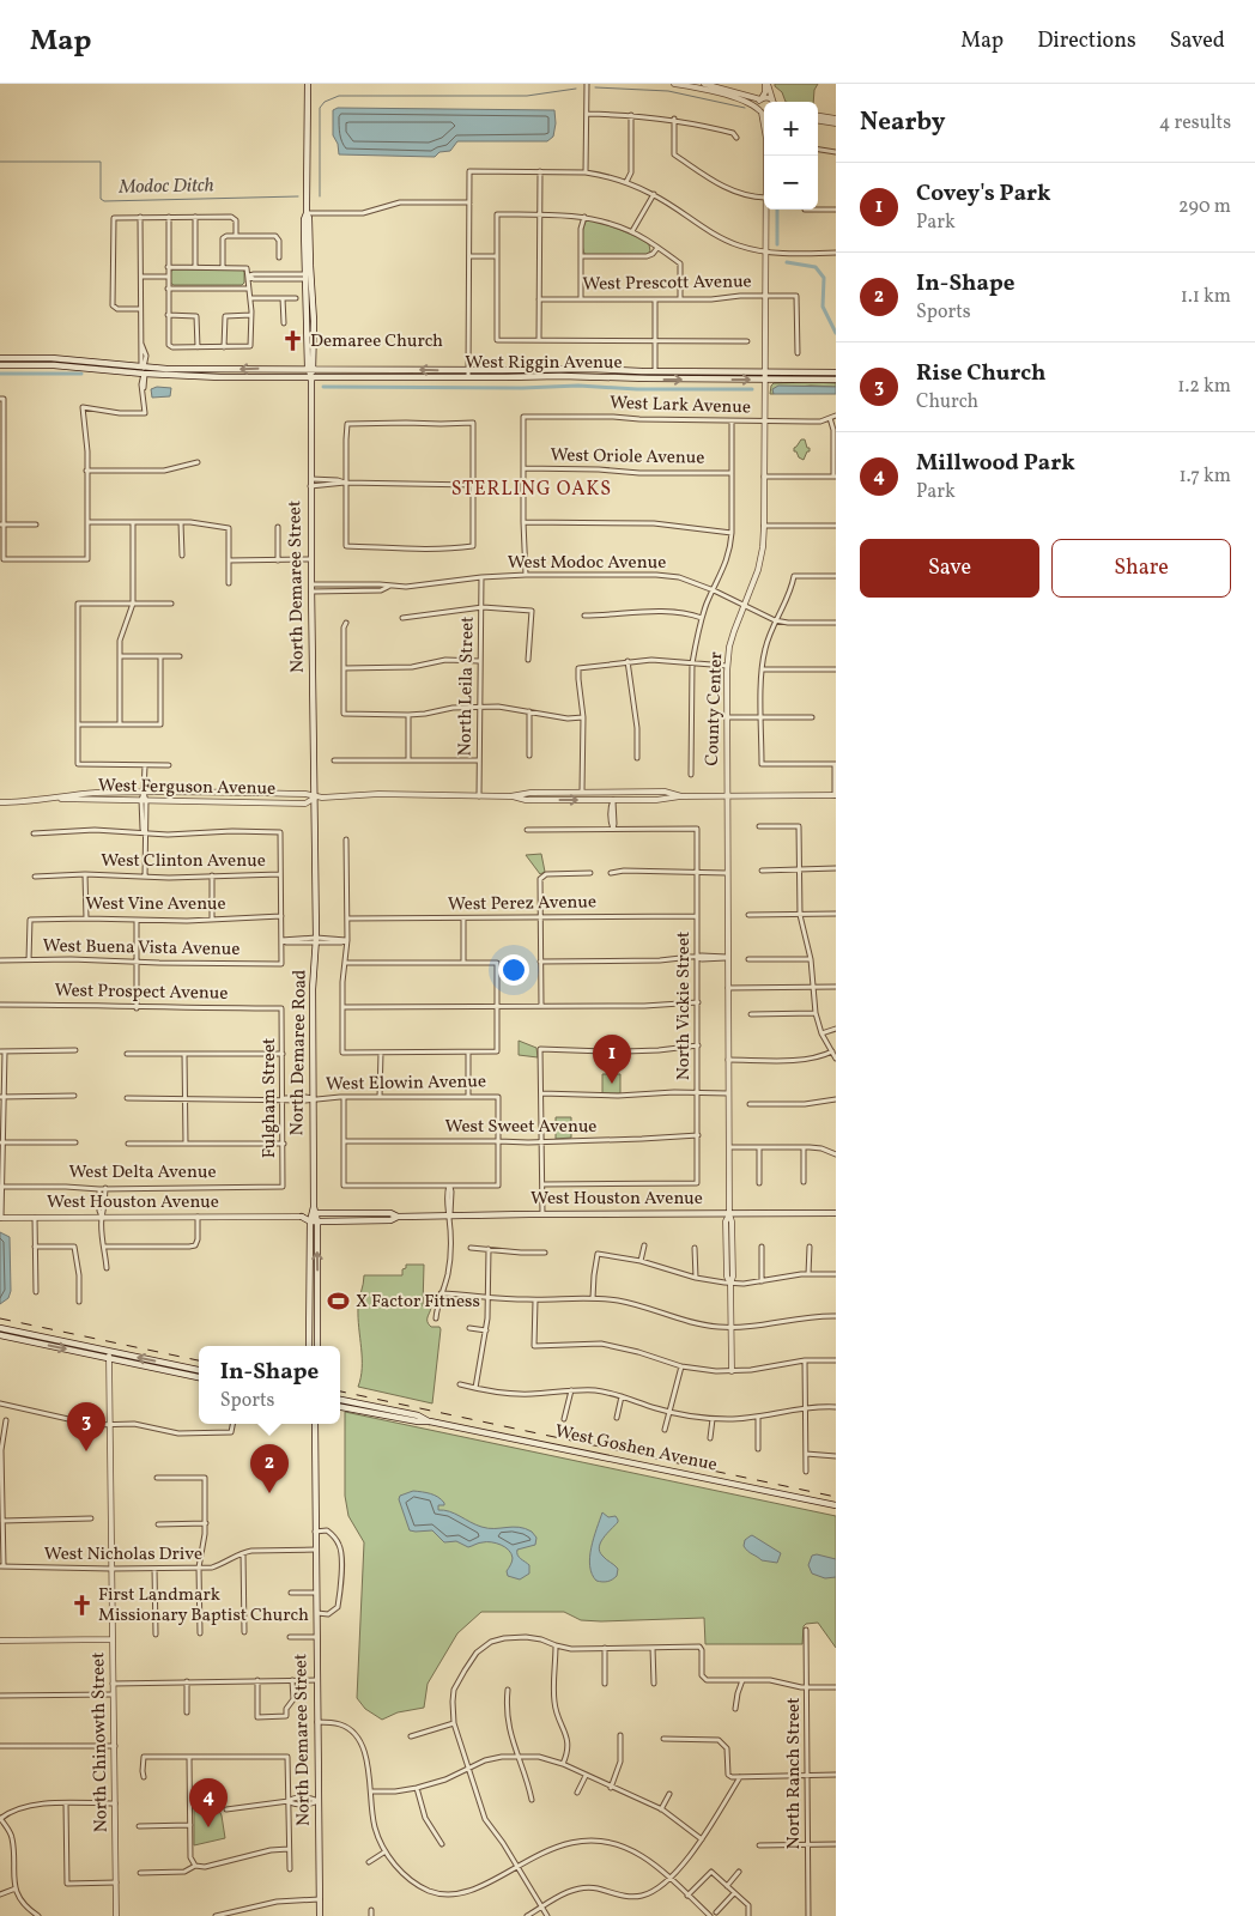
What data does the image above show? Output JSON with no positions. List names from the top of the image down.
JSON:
{
  "streets": {
    "main road": [
      "West Riggin Avenue",
      "North Demaree Street",
      "North Demaree Road",
      "West Houston Avenue",
      "West Goshen Avenue"
    ],
    "street": [
      "West Prescott Avenue",
      "West Lark Avenue",
      "West Oriole Avenue",
      "West Modoc Avenue",
      "North Leila Street",
      "County Center",
      "West Ferguson Avenue",
      "West Clinton Avenue",
      "West Vine Avenue",
      "West Perez Avenue",
      "West Buena Vista Avenue",
      "West Prospect Avenue",
      "North Vickie Street",
      "West Elowin Avenue",
      "Fulgham Street",
      "West Sweet Avenue",
      "West Delta Avenue",
      "West Nicholas Drive",
      "North Chinowth Street",
      "North Ranch Street"
    ]
  },
  "crossings": [
    ["West Prescott Avenue", "County Center"],
    ["West Riggin Avenue", "North Demaree Street"],
    ["West Riggin Avenue", "County Center"],
    ["West Lark Avenue", "West Oriole Avenue"],
    ["West Lark Avenue", "County Center"],
    ["West Modoc Avenue", "North Demaree Street"],
    ["West Modoc Avenue", "North Leila Street"],
    ["West Modoc Avenue", "County Center"],
    ["North Demaree Street", "West Ferguson Avenue"],
    ["North Demaree Street", "North Demaree Road"],
    ["North Demaree Street", "West Nicholas Drive"],
    ["North Leila Street", "West Ferguson Avenue"],
    ["County Center", "West Ferguson Avenue"],
    ["County Center", "West Houston Avenue"],
    ["West Ferguson Avenue", "North Demaree Road"],
    ["West Vine Avenue", "West Buena Vista Avenue"],
    ["West Perez Avenue", "North Vickie Street"],
    ["West Prospect Avenue", "Fulgham Street"],
    ["North Vickie Street", "West Sweet Avenue"],
    ["North Demaree Road", "West Elowin Avenue"],
    ["North Demaree Road", "West Houston Avenue"],
    ["West Elowin Avenue", "Fulgham Street"],
    ["West Elowin Avenue", "West Sweet Avenue"],
    ["Fulgham Street", "West Delta Avenue"],
    ["West Nicholas Drive", "North Chinowth Street"]
  ],
  "districts": ["STERLING OAKS"],
  "water": ["Modoc Ditch"],
  "places": {
    "church": ["Demaree Church", "First Landmark Missionary Baptist Church"],
    "sports": ["X Factor Fitness"]
  },
  "page": {
    "header": "Map",
    "nav": ["Map", "Directions", "Saved"],
    "heading": ["Nearby", "4 results"],
    "map_buttons": ["+", "−"],
    "list": [
      {
        "mark": "1",
        "name": "Covey's Park",
        "note": "Park",
        "value": "290 m"
      },
      {
        "mark": "2",
        "name": "In-Shape",
        "note": "Sports",
        "value": "1.1 km"
      },
      {
        "mark": "3",
        "name": "Rise Church",
        "note": "Church",
        "value": "1.2 km"
      },
      {
        "mark": "4",
        "name": "Millwood Park",
        "note": "Park",
        "value": "1.7 km"
      }
    ],
    "buttons": ["Save", "Share"],
    "pins": [
      "1",
      "3",
      "2",
      "4"
    ],
    "popup": ["In-Shape", "Sports"]
  }
}
